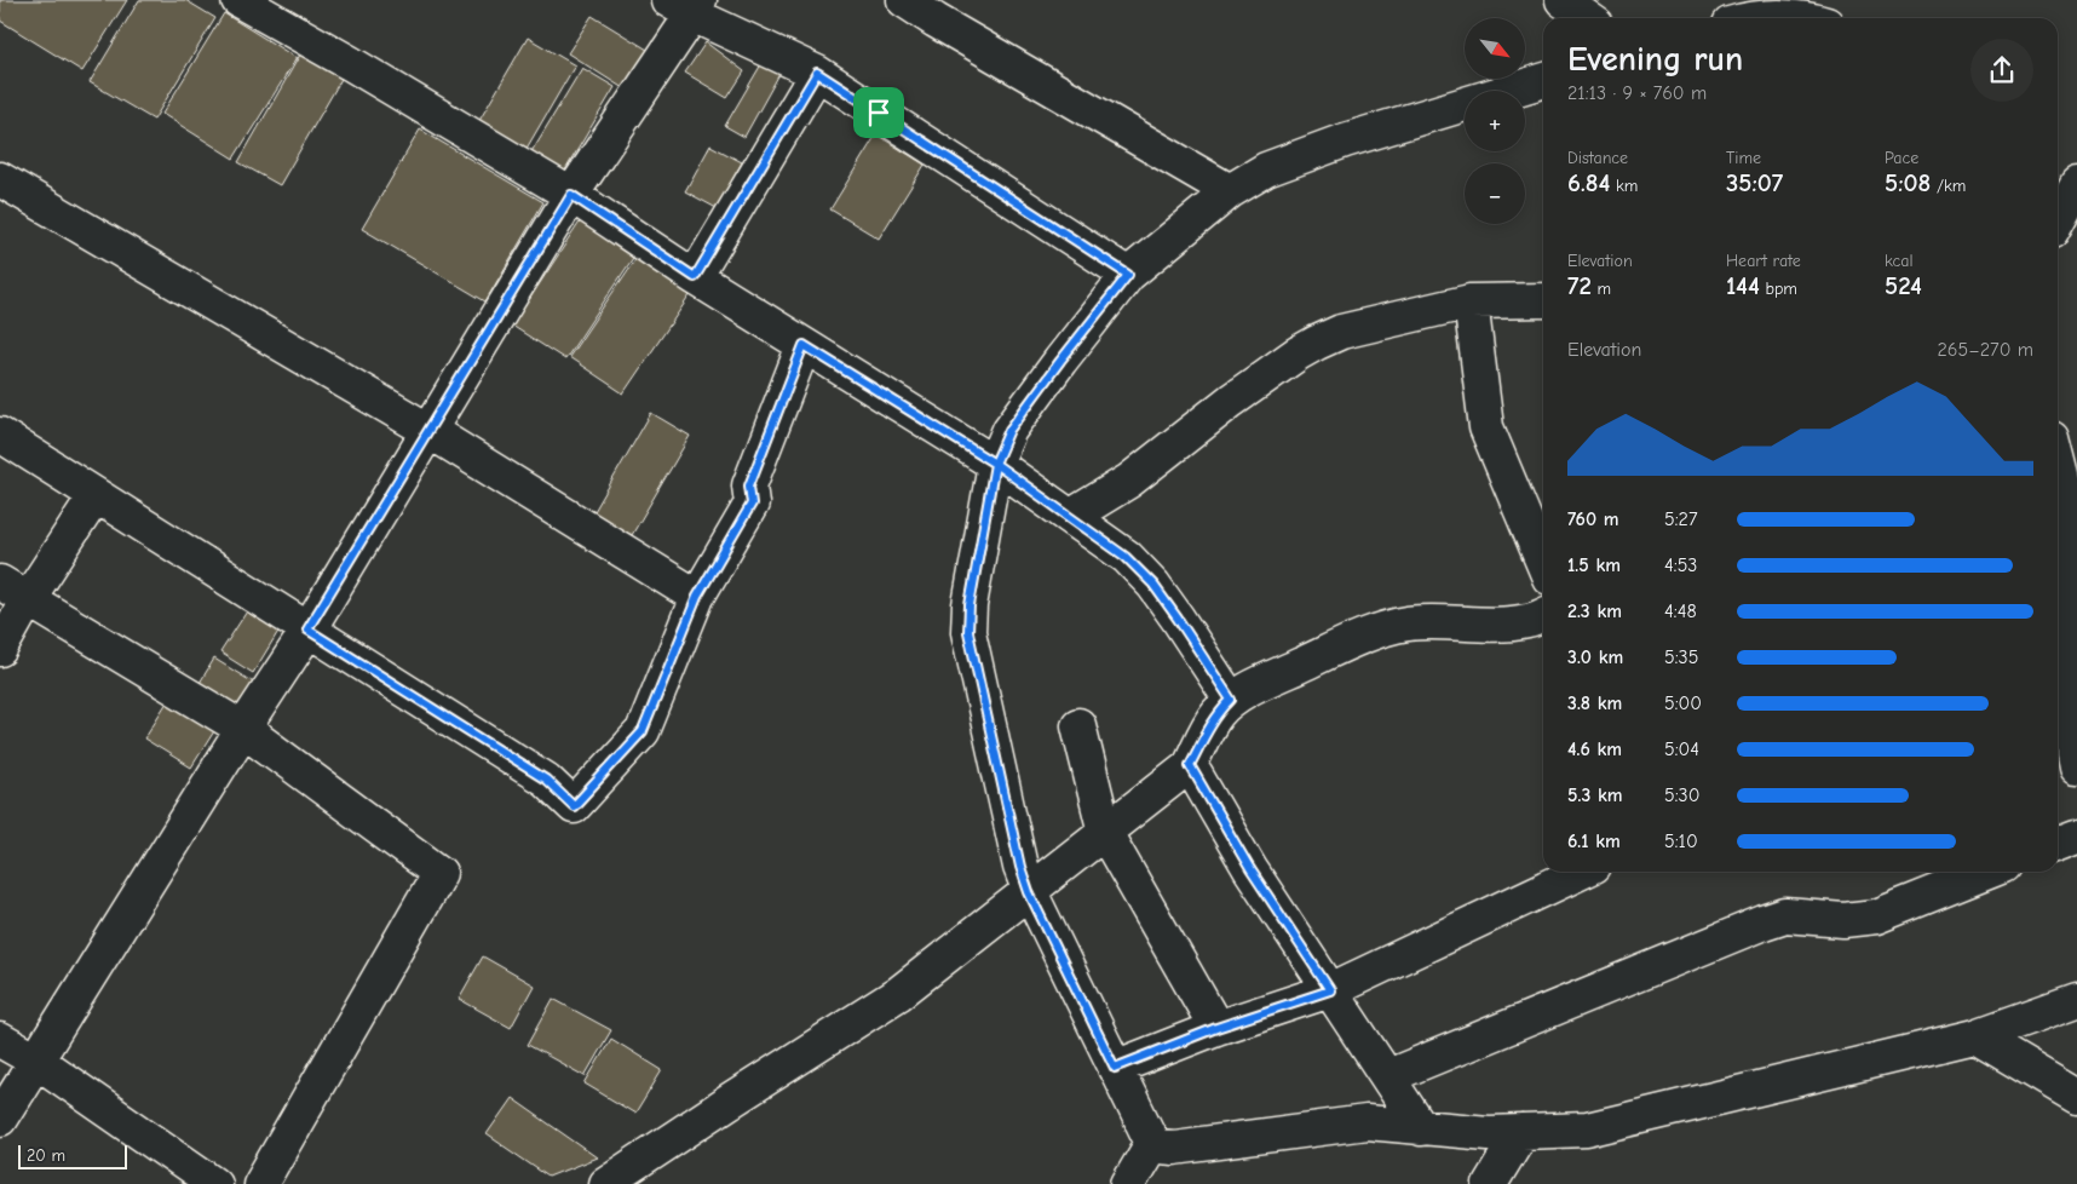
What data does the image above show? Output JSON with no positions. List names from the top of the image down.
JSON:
{
  "scale_bar": "20 m",
  "north": "bottom right",
  "page": {
    "map_buttons": ["+", "−"],
    "heading": ["Evening run", "21:13 · 9 × 760 m"],
    "stats": [
      ["Distance", "6.84 km"],
      ["Time", "35:07"],
      ["Pace", "5:08 /km"],
      ["Elevation", "72 m"],
      ["Heart rate", "144 bpm"],
      ["kcal", "524"]
    ],
    "chart": ["Elevation", "265–270 m"],
    "list": [
      {
        "name": "760 m",
        "note": "5:27"
      },
      {
        "name": "1.5 km",
        "note": "4:53"
      },
      {
        "name": "2.3 km",
        "note": "4:48"
      },
      {
        "name": "3.0 km",
        "note": "5:35"
      },
      {
        "name": "3.8 km",
        "note": "5:00"
      },
      {
        "name": "4.6 km",
        "note": "5:04"
      },
      {
        "name": "5.3 km",
        "note": "5:30"
      },
      {
        "name": "6.1 km",
        "note": "5:10"
      }
    ],
    "scale": "20 m"
  }
}
